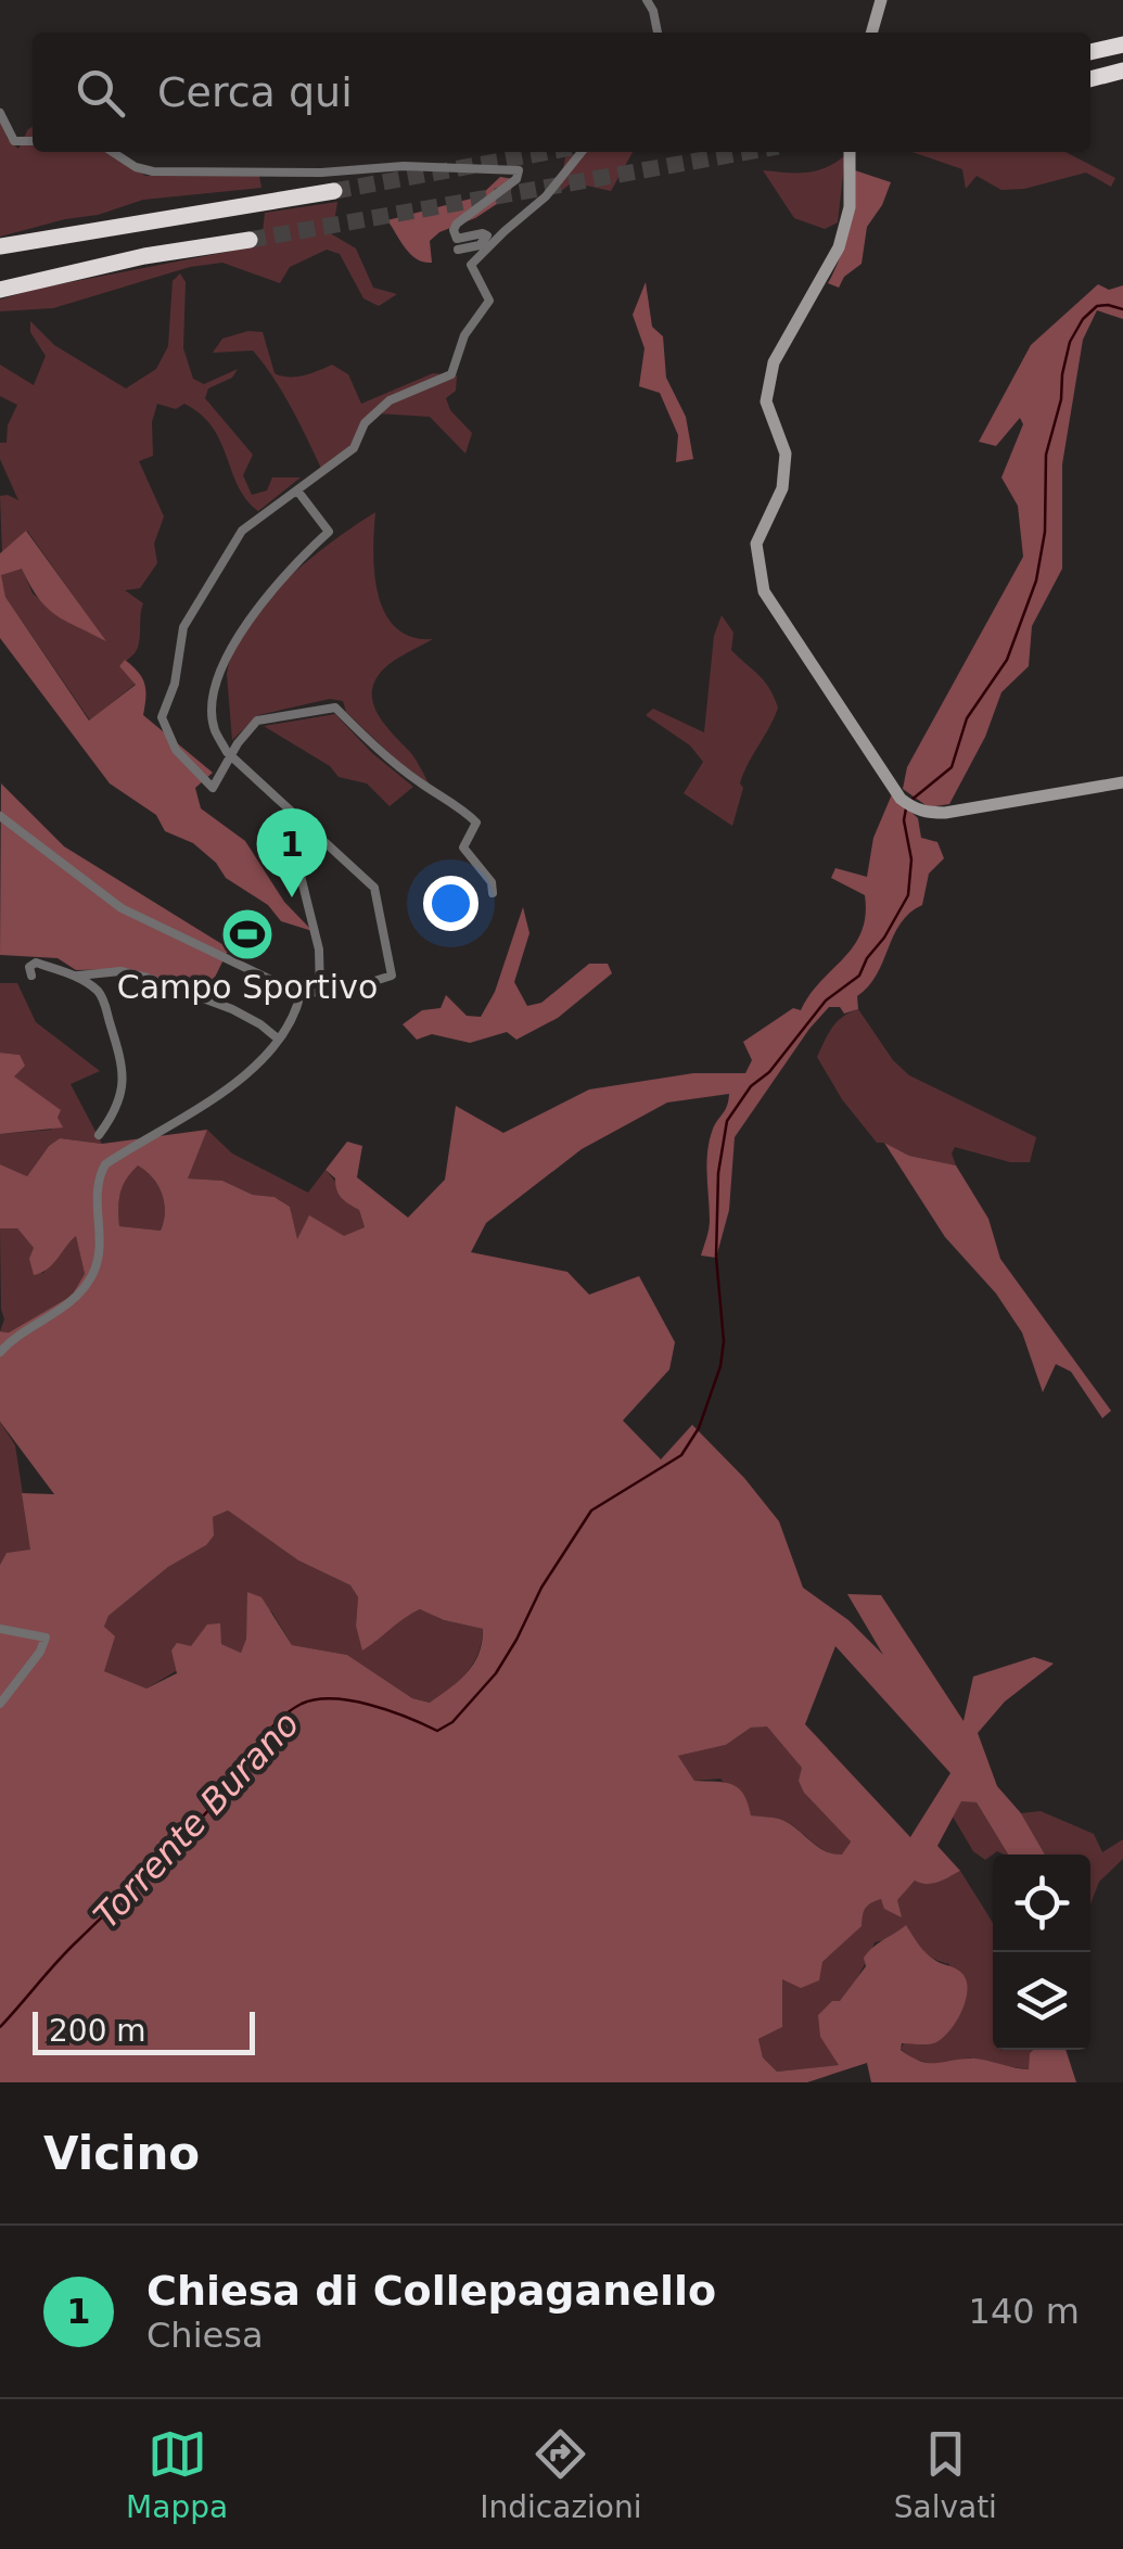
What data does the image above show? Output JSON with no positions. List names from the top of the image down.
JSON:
{
  "water": ["Torrente Burano"],
  "places": {
    "sports": ["Campo Sportivo"]
  },
  "scale_bar": "200 m",
  "page": {
    "search": "Cerca qui",
    "pins": "1",
    "scale": "200 m",
    "heading": "Vicino",
    "list": [
      {
        "mark": "1",
        "name": "Chiesa di Collepaganello",
        "note": "Chiesa",
        "value": "140 m"
      }
    ],
    "nav": ["Mappa", "Indicazioni", "Salvati"]
  }
}
